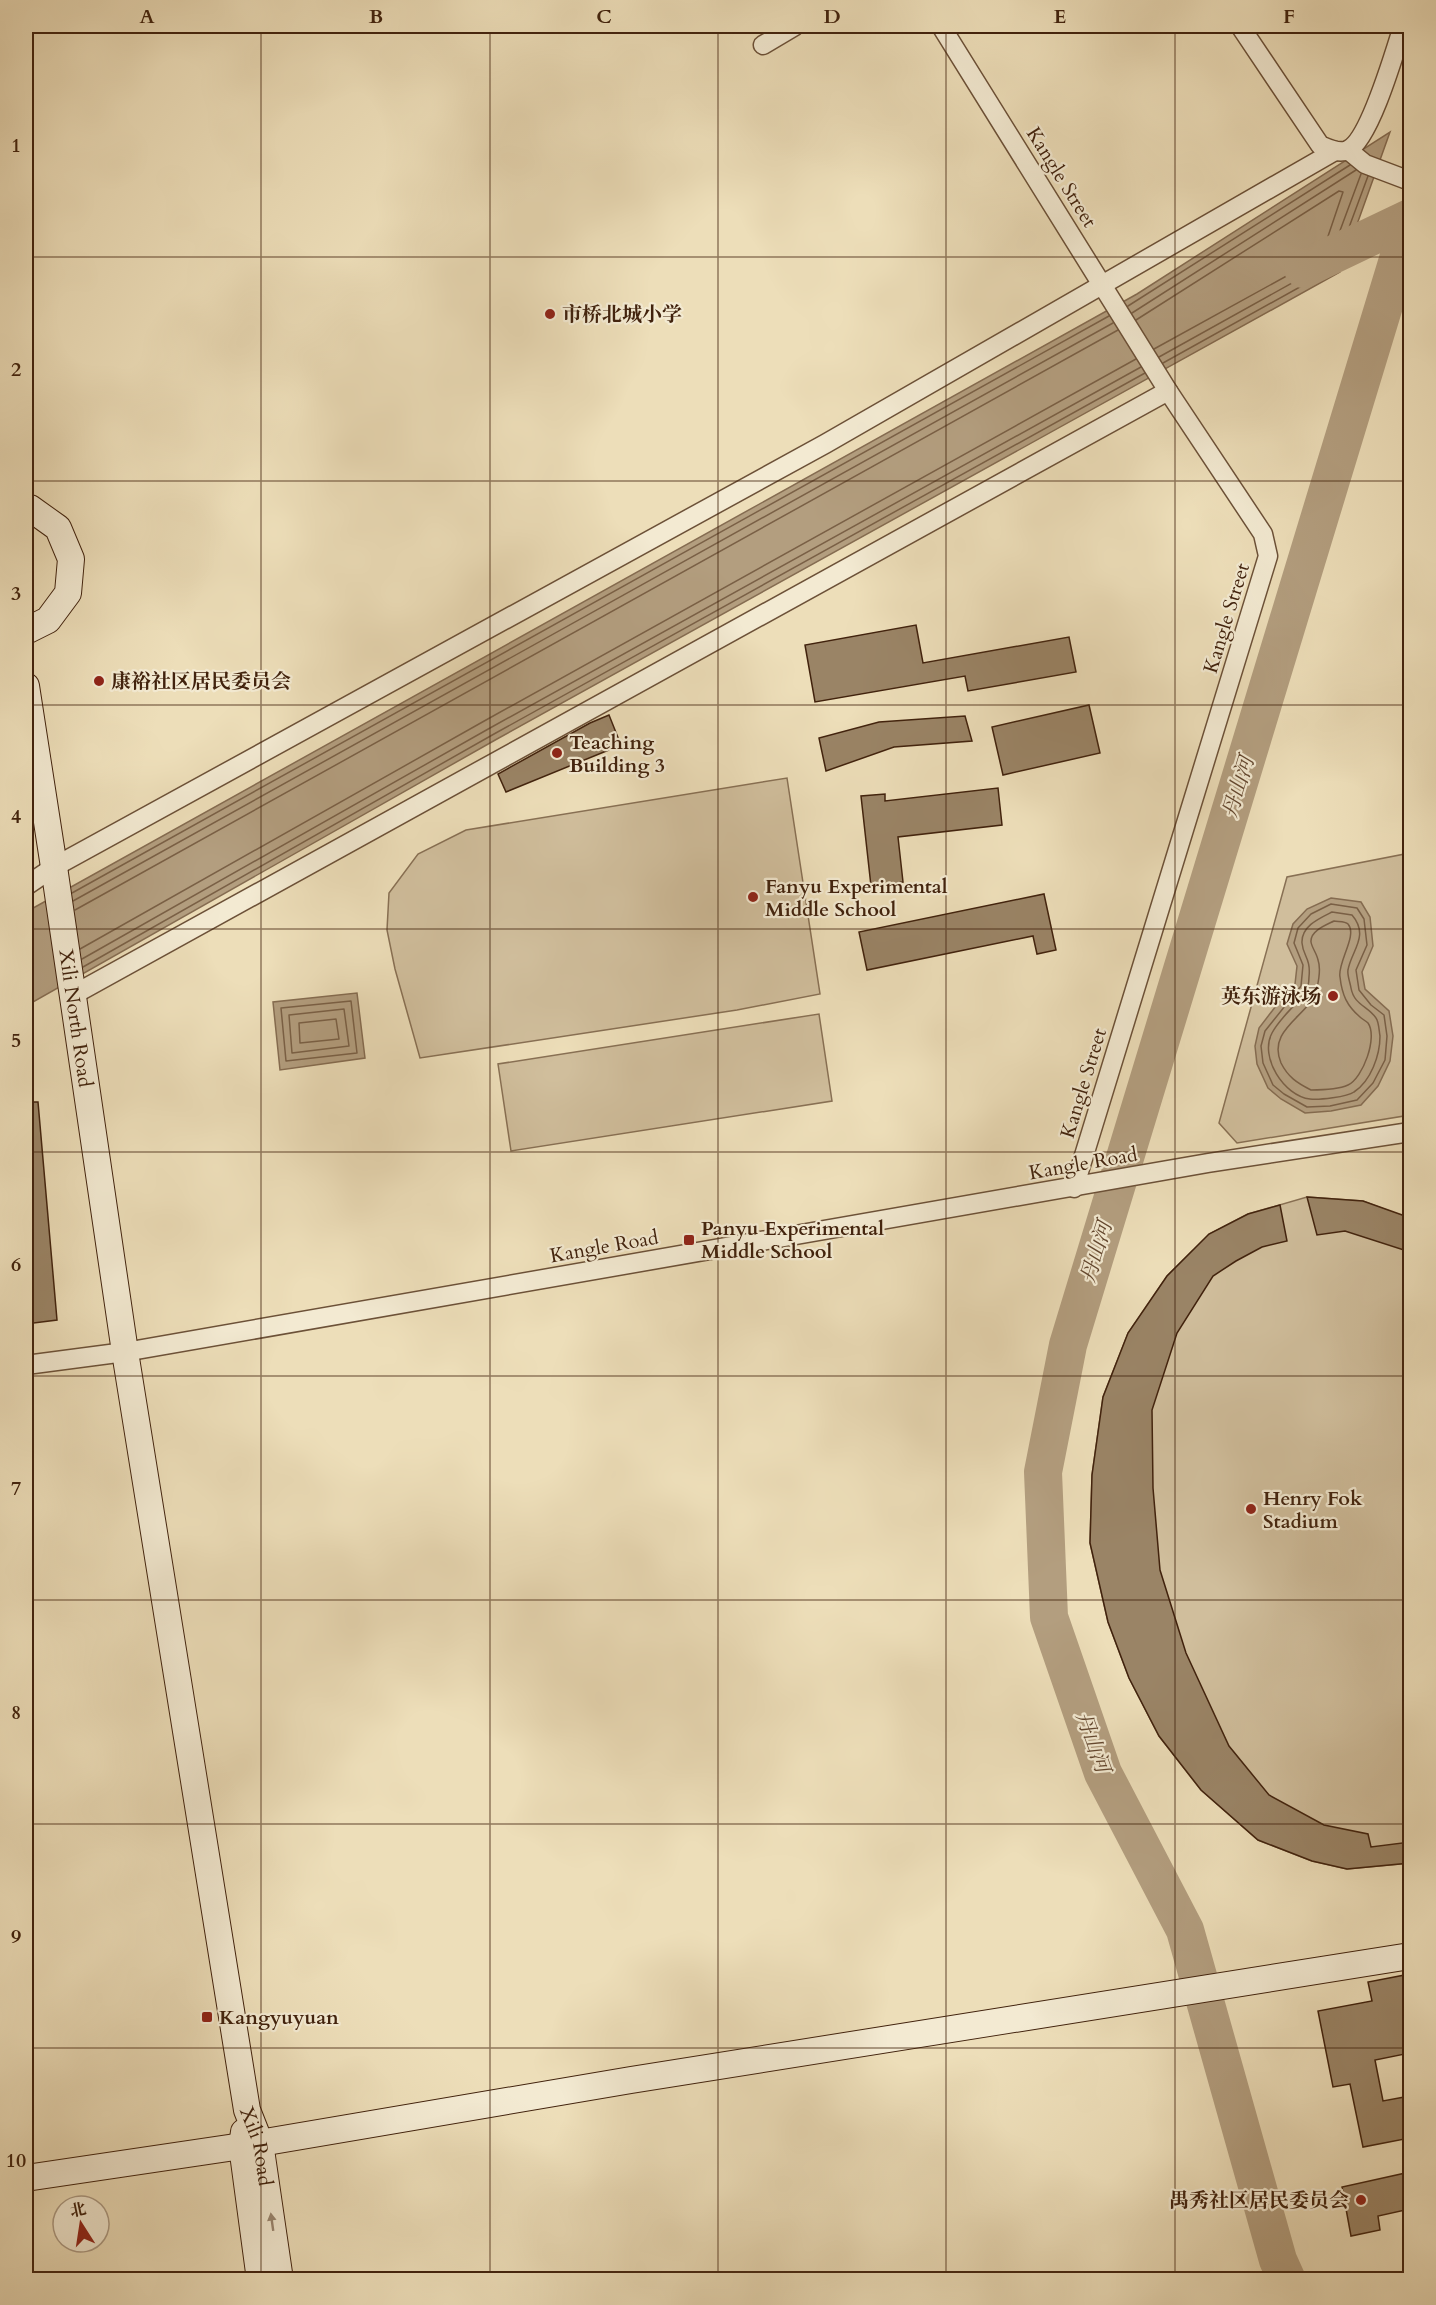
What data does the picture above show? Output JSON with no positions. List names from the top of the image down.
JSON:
{
  "streets": {
    "street": [
      "Kangle Street",
      "Xili North Road",
      "Kangle Road",
      "Xili Road"
    ]
  },
  "crossings": [
    ["Kangle Street", "Kangle Road"],
    ["Xili North Road", "Kangle Road"],
    ["Xili North Road", "Xili Road"]
  ],
  "water": ["丹山河"],
  "places": {
    "other": [
      "市桥北城小学",
      "康裕社区居民委员会",
      "Teaching Building 3",
      "Fanyu Experimental Middle School",
      "英东游泳场",
      "Henry Fok Stadium",
      "禺秀社区居民委员会"
    ],
    "transit": ["Panyu Experimental Middle School", "Kangyuyuan"]
  },
  "north": "top",
  "grid": {
    "columns": [
      "A",
      "B",
      "C",
      "D",
      "E",
      "F"
    ],
    "rows": [
      "1",
      "2",
      "3",
      "4",
      "5",
      "6",
      "7",
      "8",
      "9",
      "10"
    ]
  }
}
